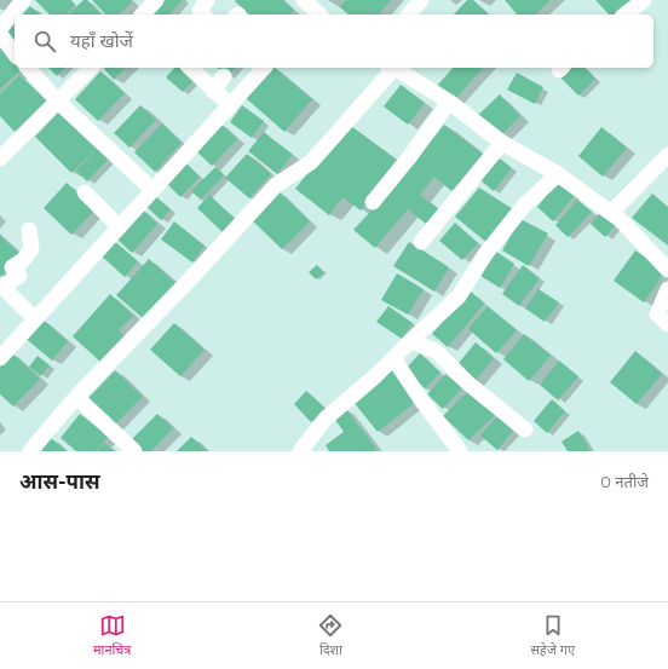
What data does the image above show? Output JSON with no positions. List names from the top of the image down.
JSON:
{
  "page": {
    "search": "यहाँ खोजें",
    "heading": ["आस-पास", "0 नतीजे"],
    "nav": ["मानचित्र", "दिशा", "सहेजे गए"]
  }
}
